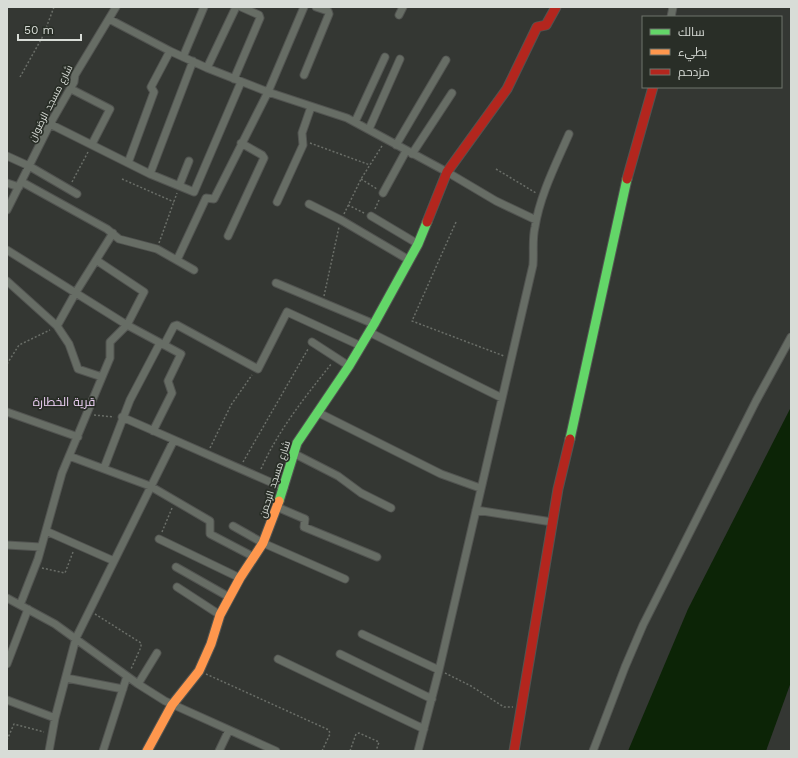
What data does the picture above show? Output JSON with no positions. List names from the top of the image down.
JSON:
{
  "streets": {
    "street": ["شارع مسجد الرضوان", "شارع مسجد الرحمن"]
  },
  "districts": ["قرية الخطارة"],
  "legend": ["سالك", "بطيء", "مزدحم"],
  "scale_bar": "50 m"
}
